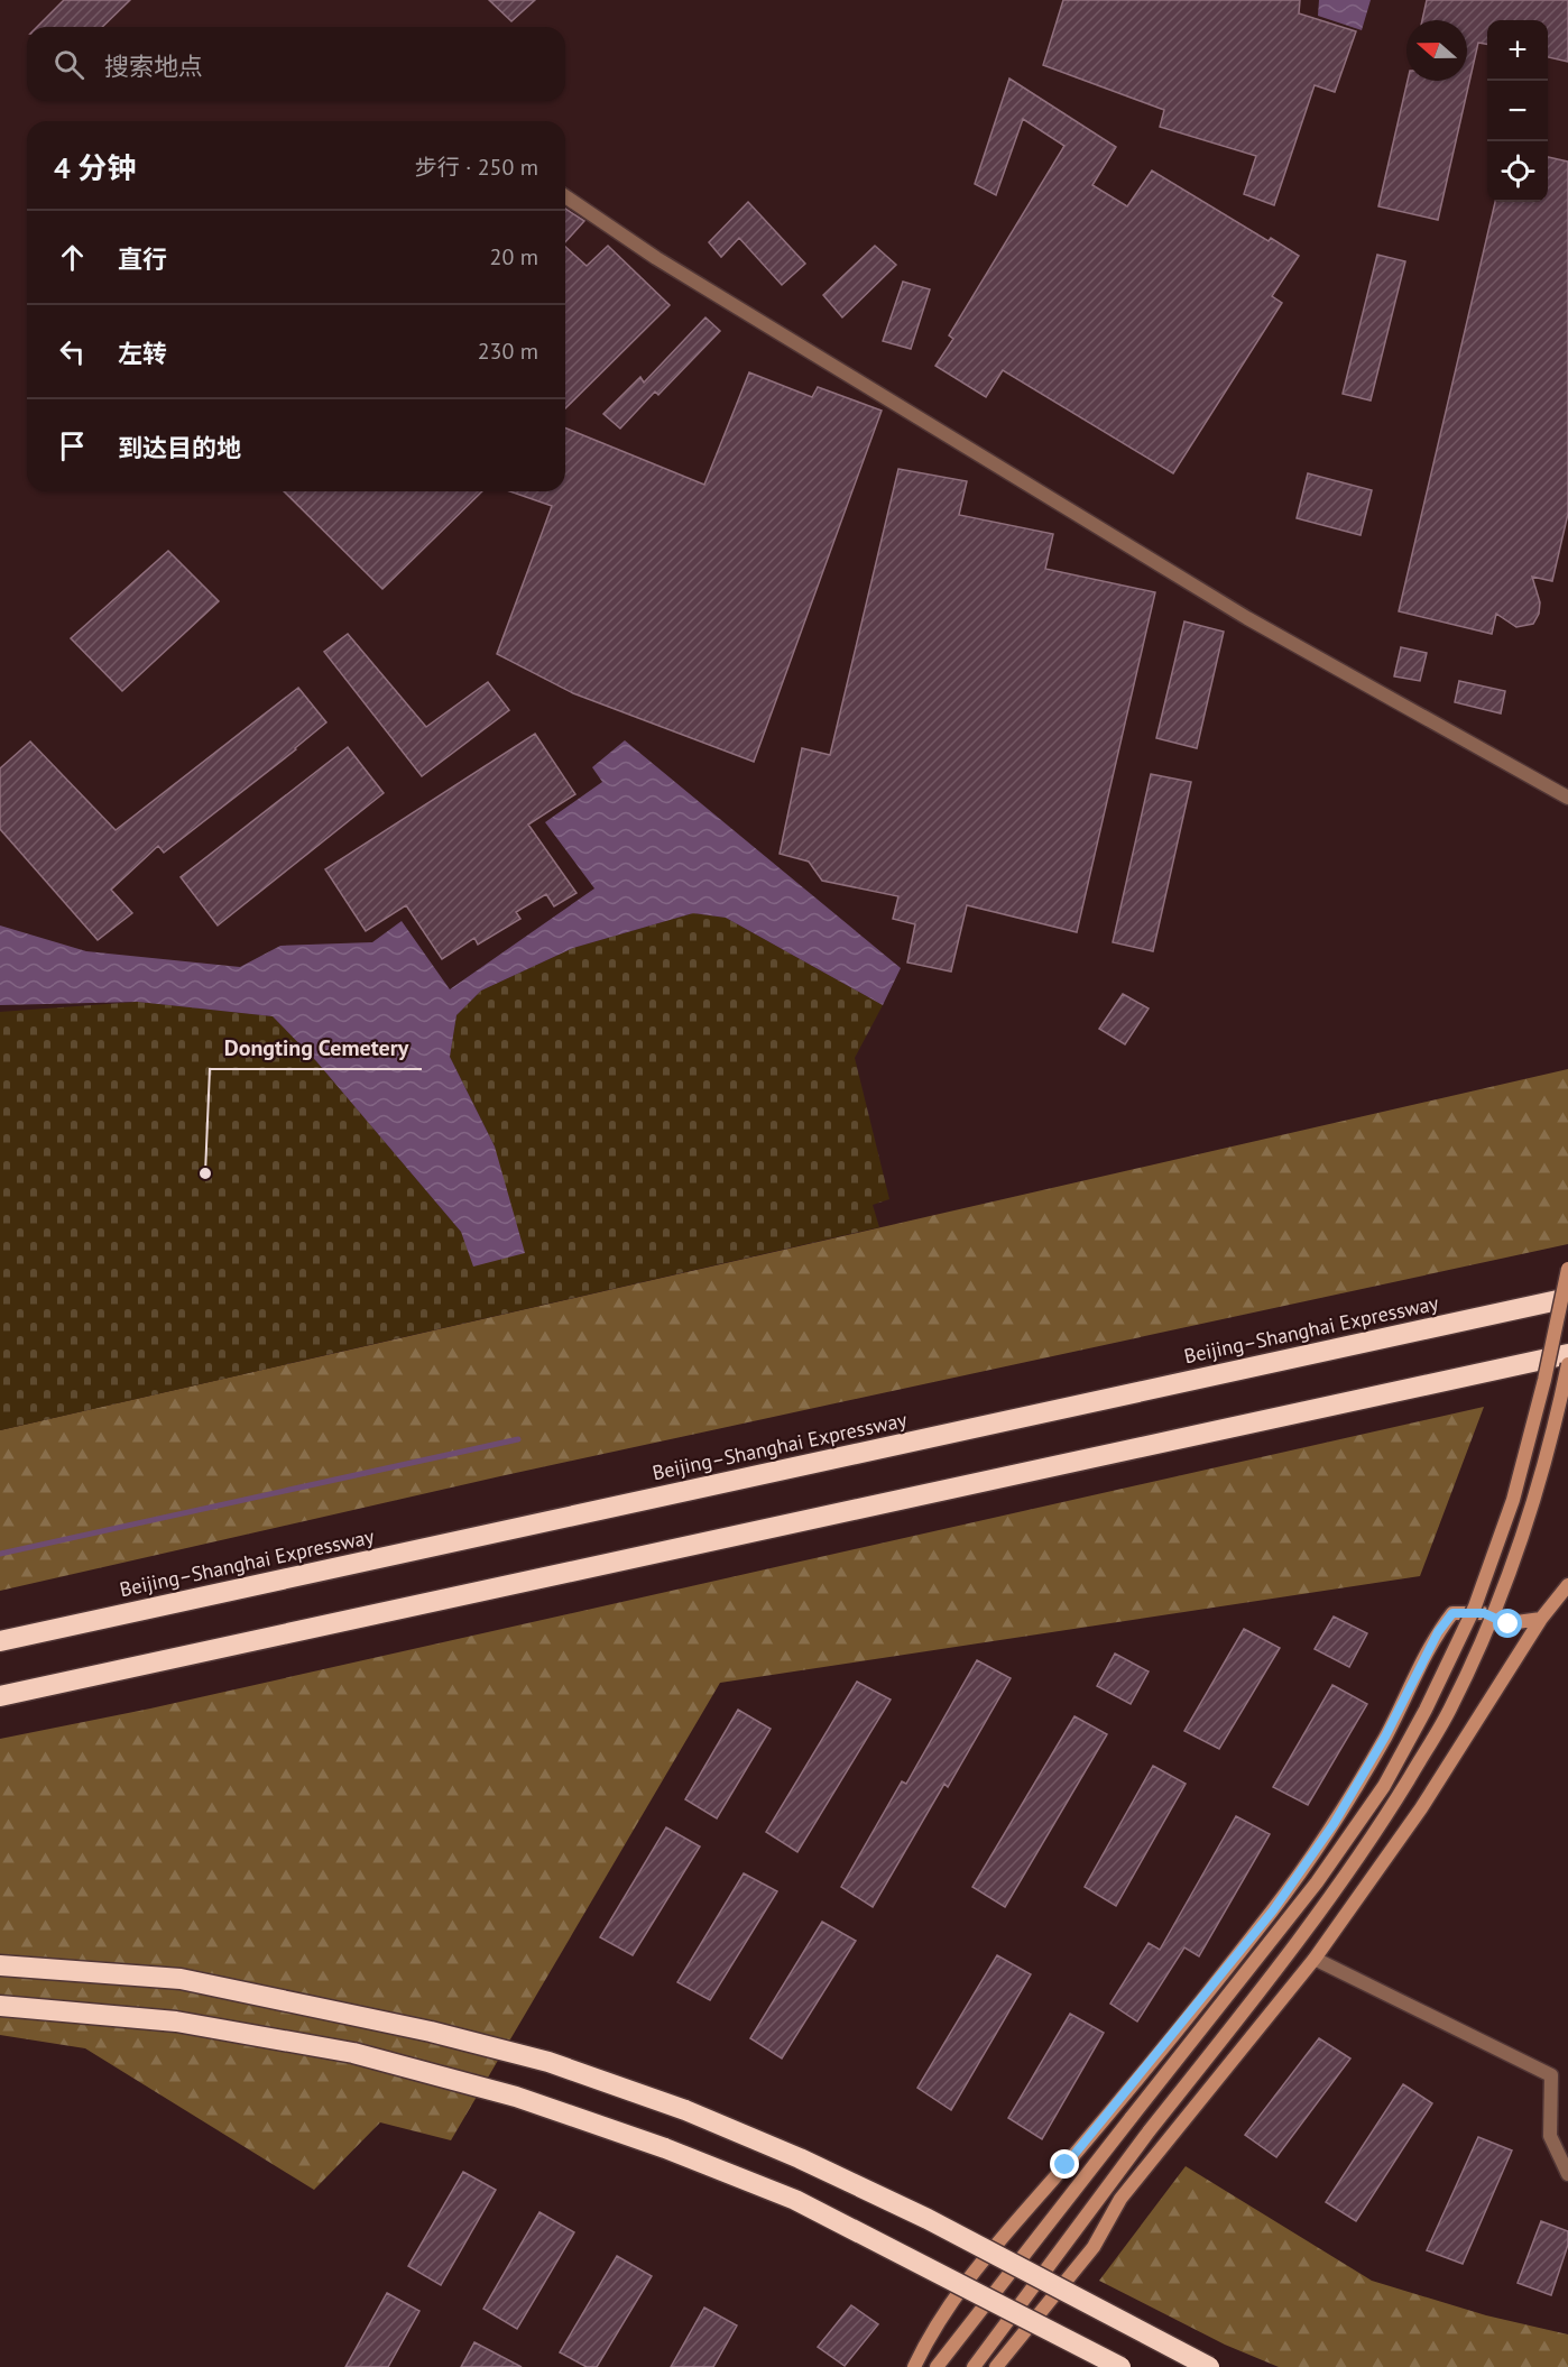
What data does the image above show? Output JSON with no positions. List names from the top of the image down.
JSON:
{
  "streets": {
    "highway": ["Beijing–Shanghai Expressway"]
  },
  "places": ["Dongting Cemetery"],
  "north": "left",
  "page": {
    "map_buttons": ["+", "−"],
    "search": "搜索地点",
    "heading": ["4 分钟", "步行 · 250 m"],
    "list": [
      ["直行", "20 m"],
      ["左转", "230 m"],
      "到达目的地"
    ]
  }
}
